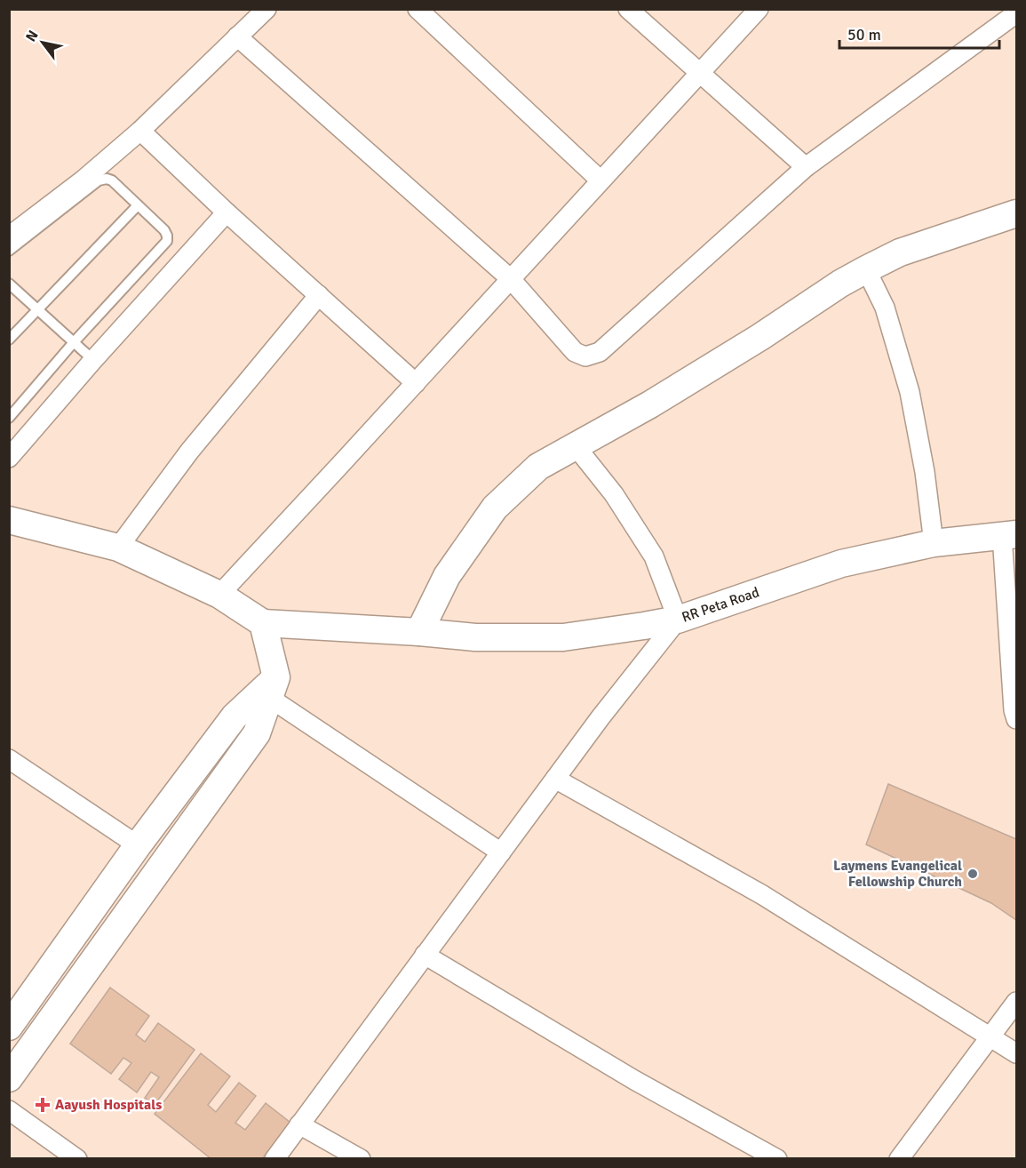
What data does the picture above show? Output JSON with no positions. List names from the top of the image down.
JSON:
{
  "streets": {
    "main road": ["RR Peta Road"]
  },
  "places": {
    "other": ["Laymens Evangelical Fellowship Church"],
    "health": ["Aayush Hospitals"]
  },
  "scale_bar": "50 m",
  "north": "top left"
}
